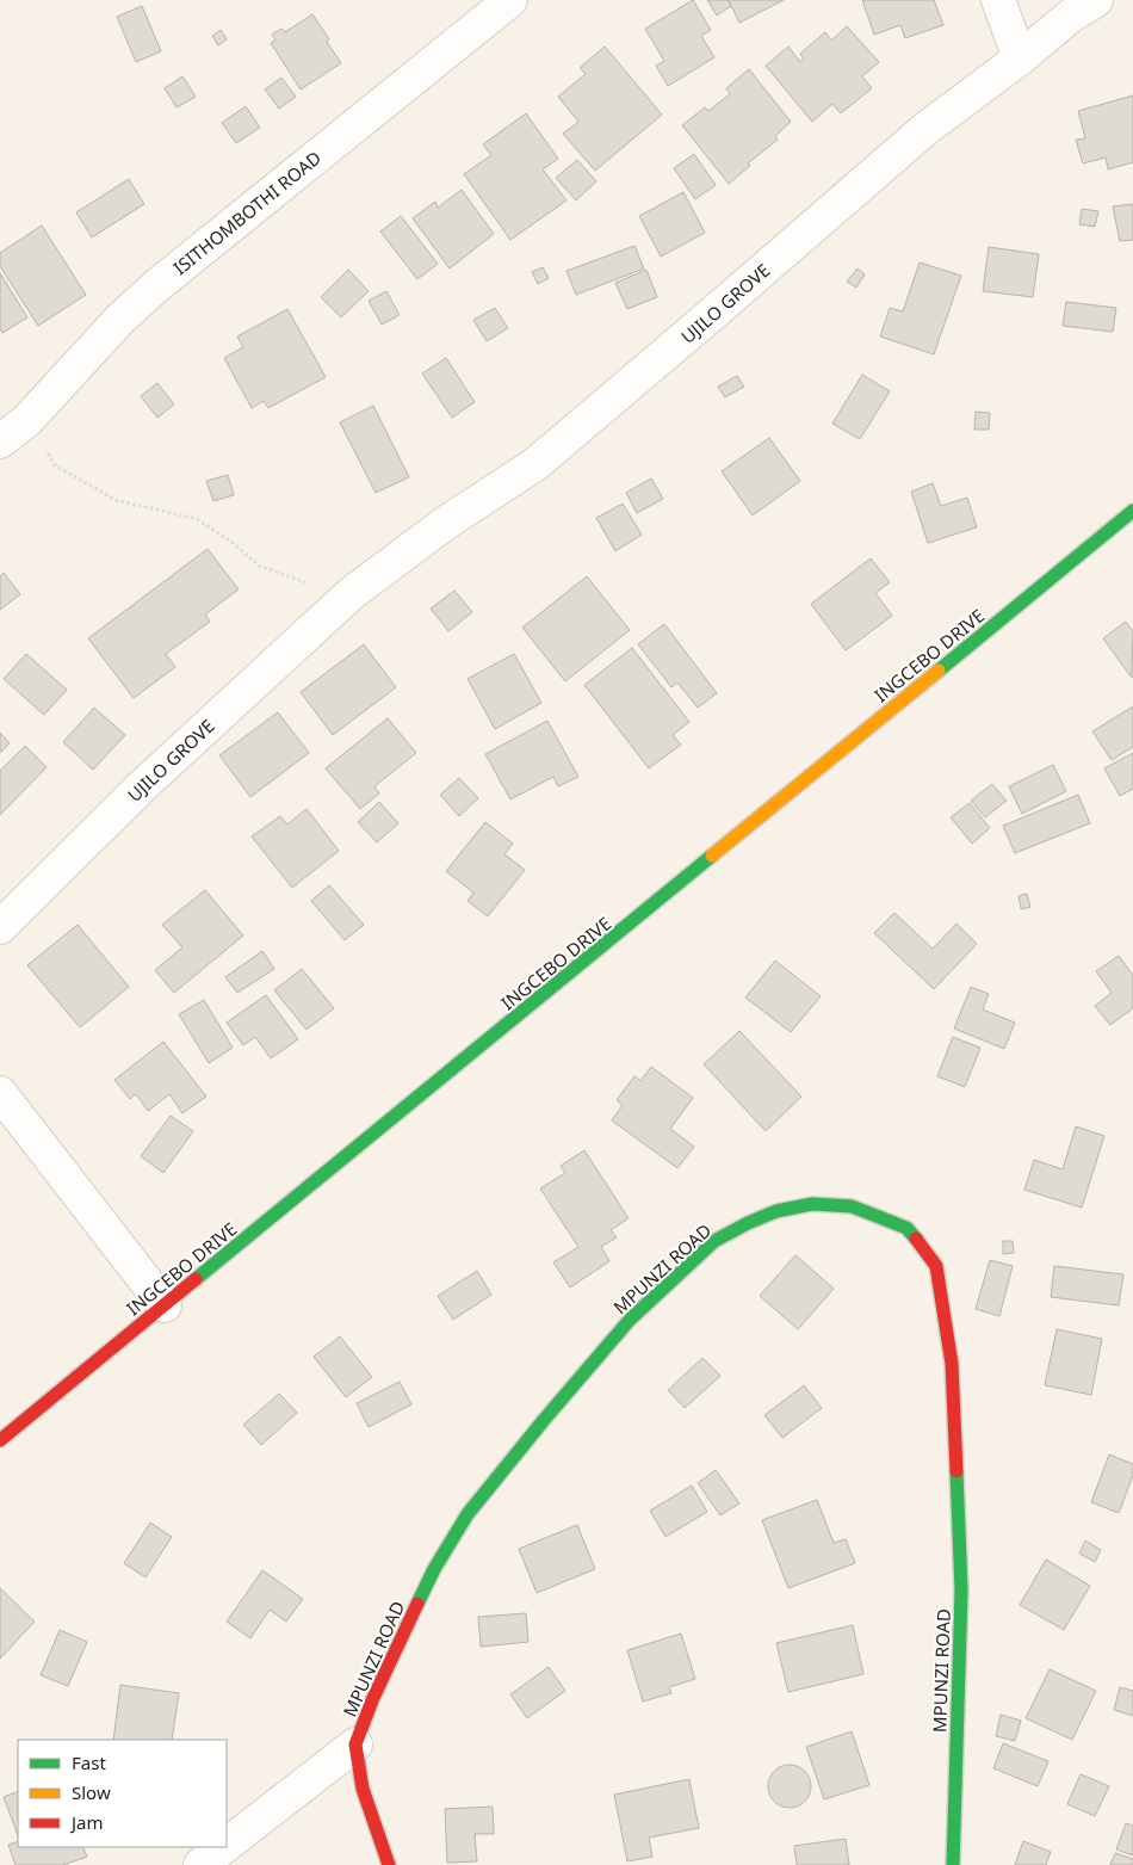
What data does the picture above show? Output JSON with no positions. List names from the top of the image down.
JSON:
{
  "streets": {
    "street": [
      "ISITHOMBOTHI ROAD",
      "UJILO GROVE",
      "INGCEBO DRIVE",
      "MPUNZI ROAD"
    ]
  },
  "legend": ["Fast", "Slow", "Jam"]
}
